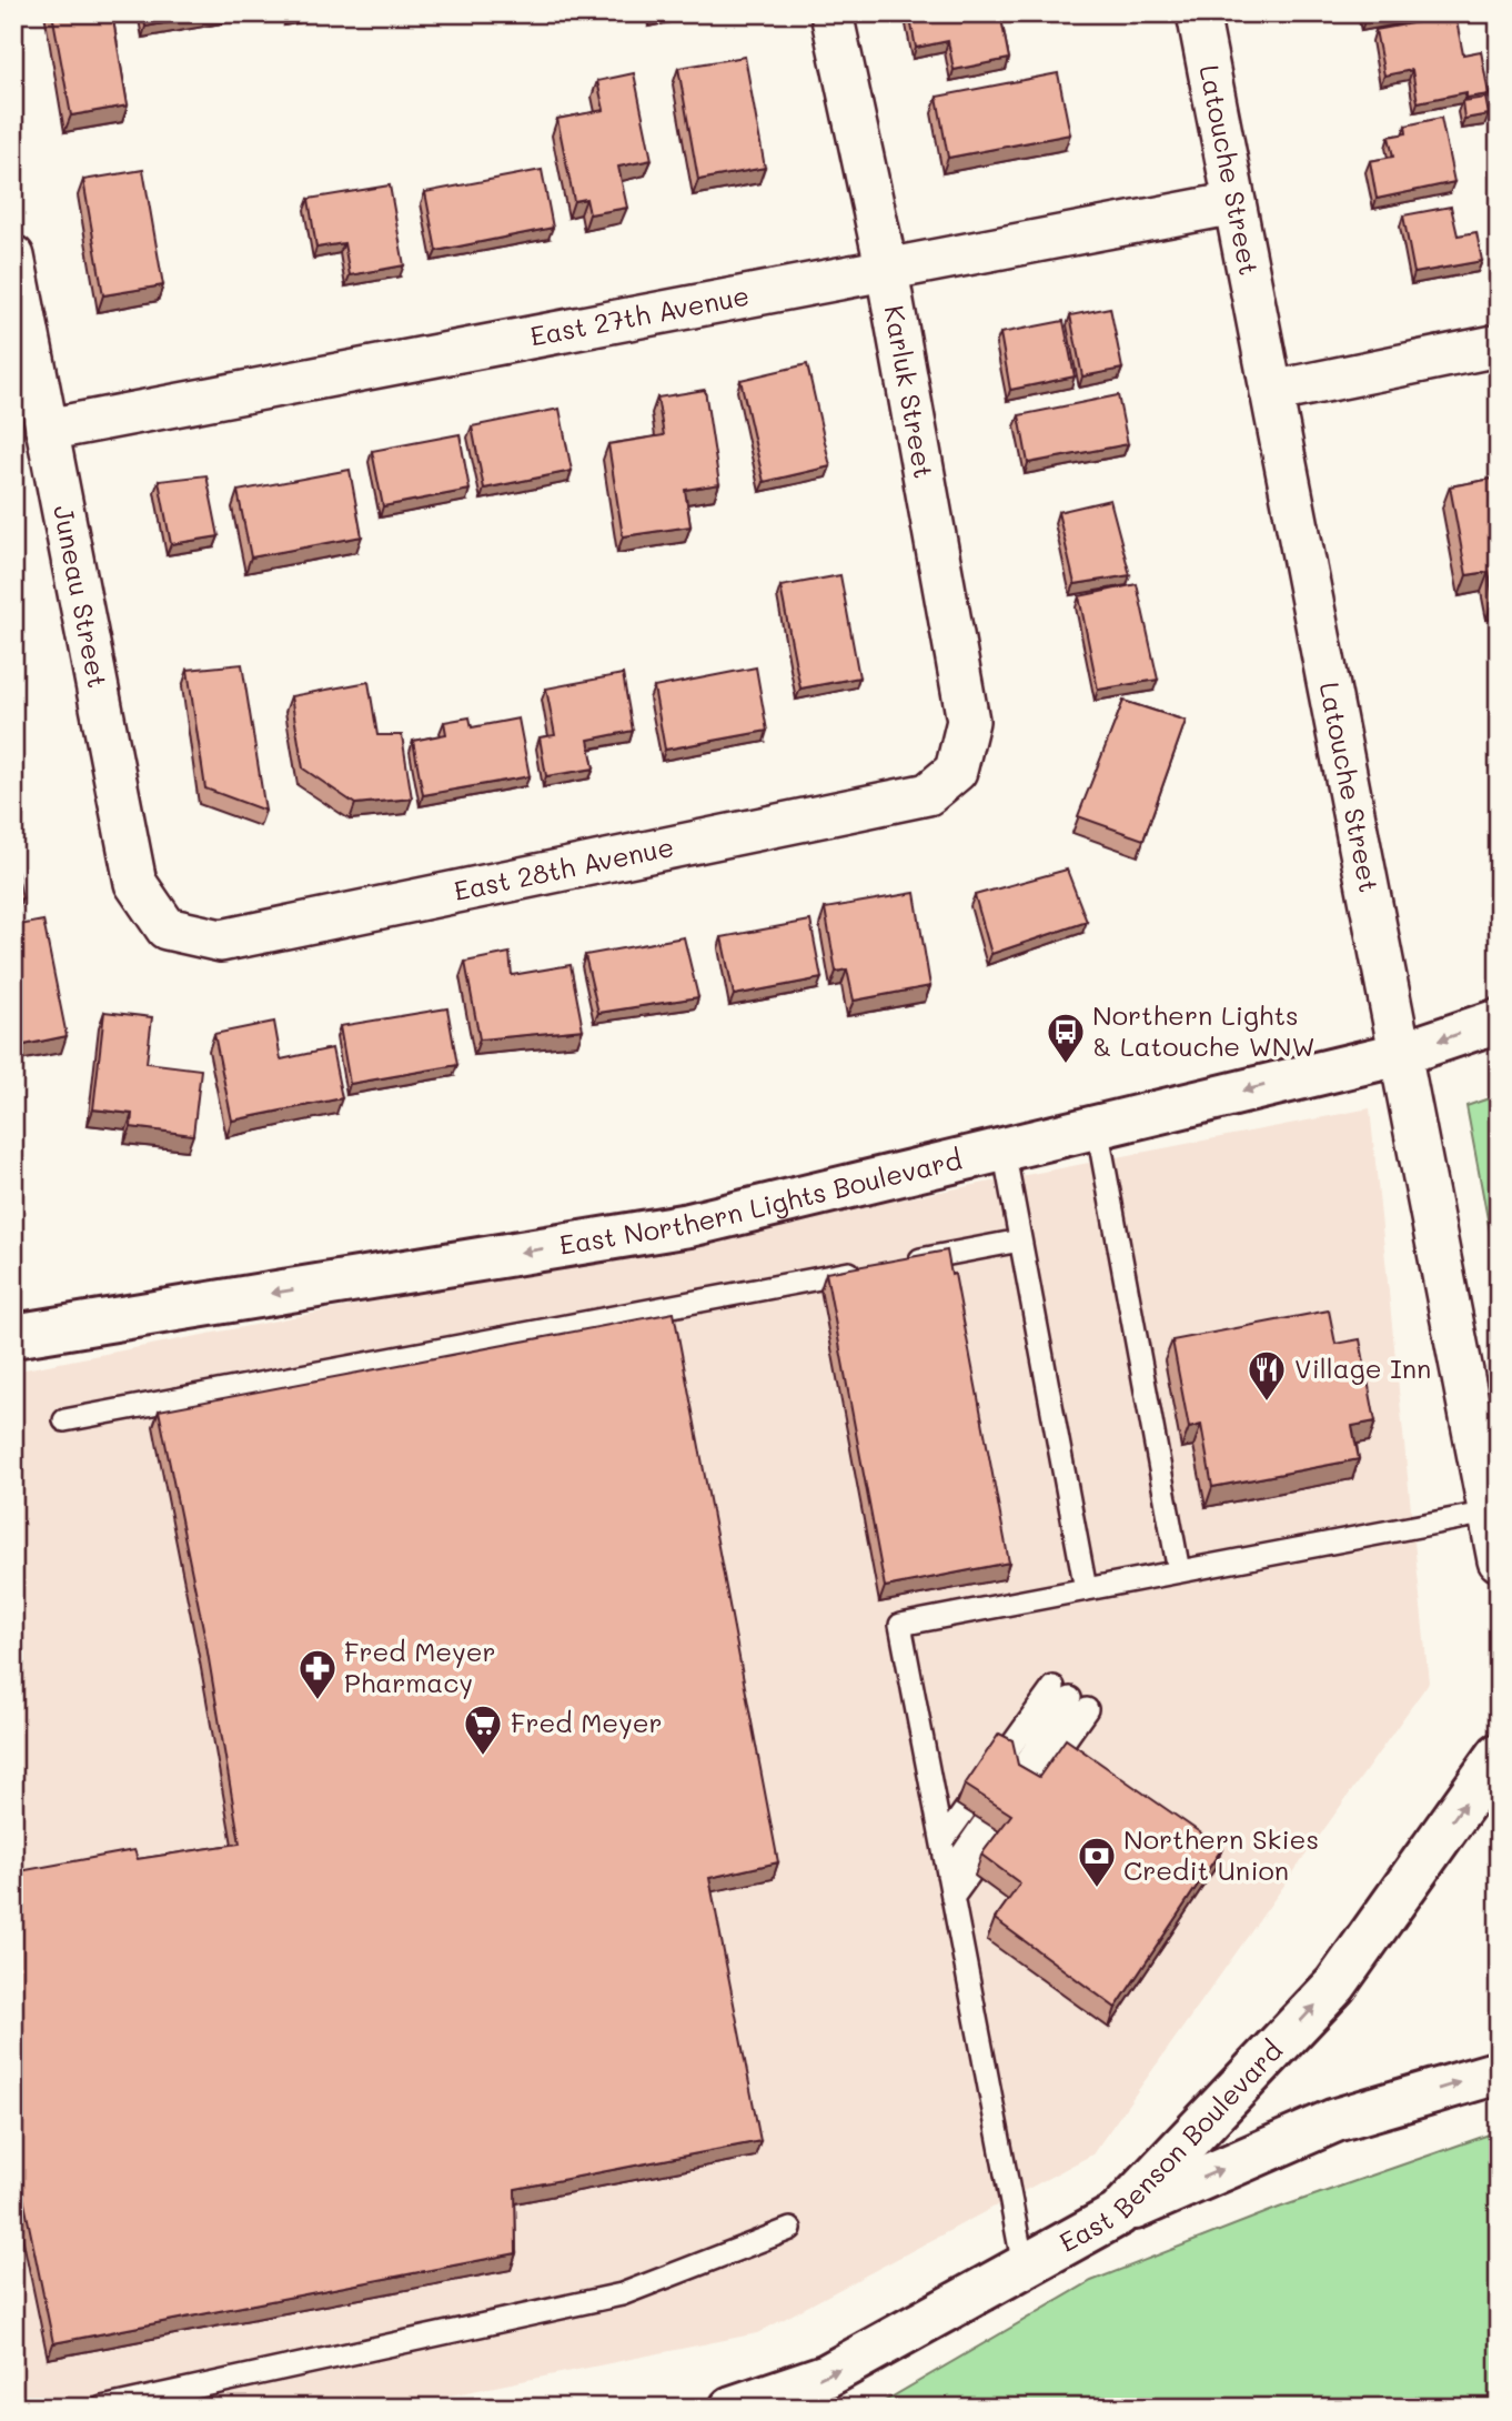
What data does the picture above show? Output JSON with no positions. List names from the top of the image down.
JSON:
{
  "streets": {
    "main road": ["East Northern Lights Boulevard", "East Benson Boulevard"],
    "street": [
      "Latouche Street",
      "East 27th Avenue",
      "Karluk Street",
      "Juneau Street",
      "East 28th Avenue"
    ]
  },
  "crossings": [
    ["Latouche Street", "East 27th Avenue"],
    ["Latouche Street", "East Northern Lights Boulevard"],
    ["East 27th Avenue", "Karluk Street"],
    ["East 27th Avenue", "Juneau Street"],
    ["Karluk Street", "East 28th Avenue"],
    ["Juneau Street", "East 28th Avenue"]
  ],
  "one_way": ["East Northern Lights Boulevard"],
  "places": {
    "bus stop": ["Northern Lights & Latouche WNW"],
    "restaurant": ["Village Inn"],
    "pharmacy": ["Fred Meyer Pharmacy"],
    "supermarket": ["Fred Meyer"],
    "bank": ["Northern Skies Credit Union"]
  }
}
